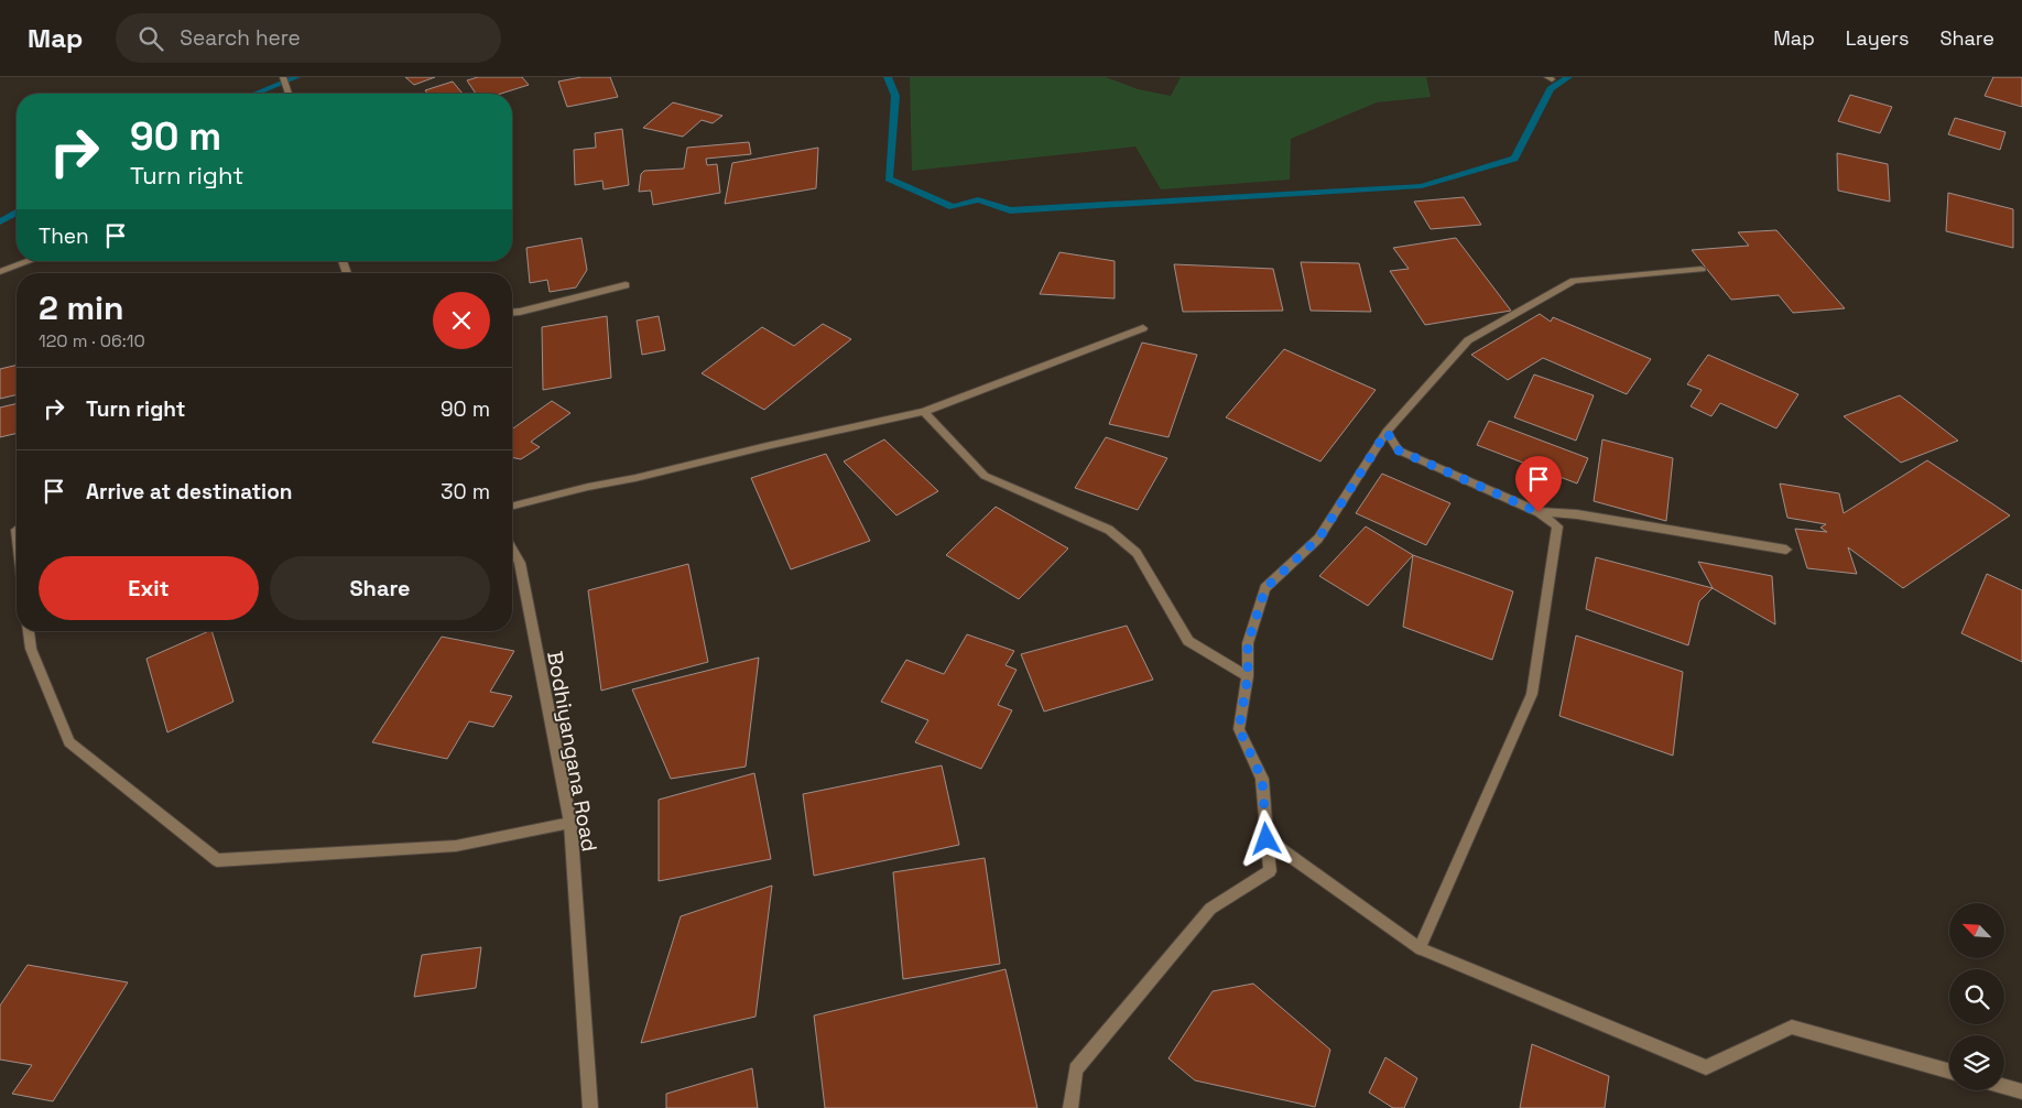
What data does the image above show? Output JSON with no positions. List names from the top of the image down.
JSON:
{
  "streets": {
    "street": ["Bodhiyangana Road"]
  },
  "north": "top left",
  "page": {
    "header": "Map",
    "search": "Search here",
    "nav": ["Map", "Layers", "Share"],
    "turn": ["90 m", "Turn right"],
    "then": "Then",
    "heading": ["2 min", "120 m · 06:10"],
    "list": [
      {
        "name": "Turn right",
        "value": "90 m"
      },
      {
        "name": "Arrive at destination",
        "value": "30 m"
      }
    ],
    "buttons": ["Exit", "Share"]
  }
}
